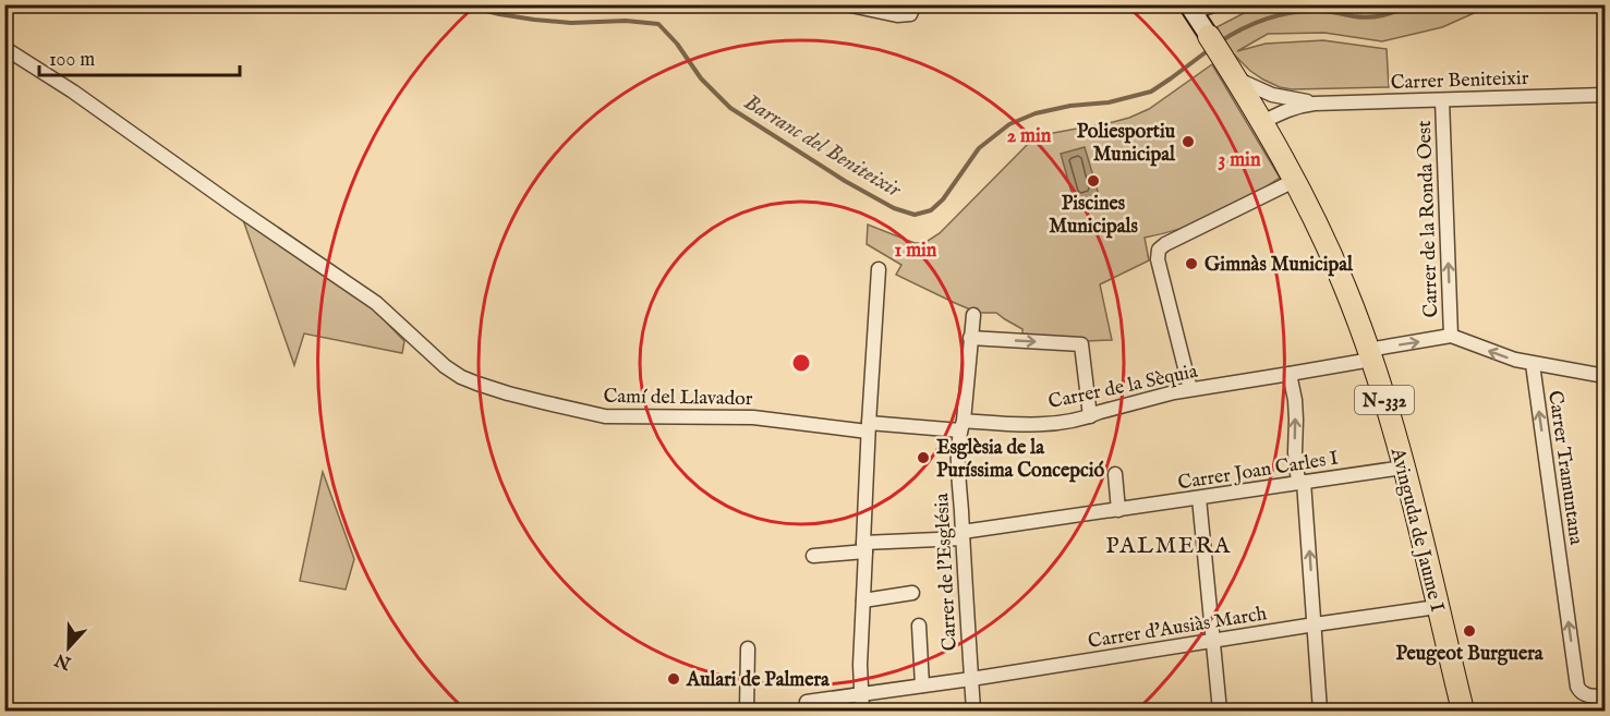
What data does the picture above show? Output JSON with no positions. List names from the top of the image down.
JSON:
{
  "streets": {
    "highway": ["N-332", "Avinguda de Jaume I"],
    "street": [
      "Carrer Beniteixir",
      "Carrer de la Ronda Oest",
      "Carrer de la Sèquia",
      "Camí del Llavador",
      "Carrer Tramuntana",
      "Carrer Joan Carles I",
      "Carrer de l'Església",
      "Carrer d'Ausiàs March"
    ]
  },
  "crossings": [
    ["Carrer Beniteixir", "Carrer de la Ronda Oest"],
    ["Carrer Beniteixir", "Avinguda de Jaume I"],
    ["Carrer de la Ronda Oest", "Carrer de la Sèquia"],
    ["Carrer de la Sèquia", "Camí del Llavador"],
    ["Carrer de la Sèquia", "Avinguda de Jaume I"],
    ["Carrer de la Sèquia", "Carrer de l'Església"],
    ["Carrer Joan Carles I", "Avinguda de Jaume I"],
    ["Carrer Joan Carles I", "Carrer de l'Església"],
    ["Avinguda de Jaume I", "Carrer d'Ausiàs March"],
    ["Carrer de l'Església", "Carrer d'Ausiàs March"]
  ],
  "one_way": ["Carrer de la Ronda Oest", "Carrer Tramuntana"],
  "districts": ["PALMERA"],
  "water": ["Barranc del Beniteixir"],
  "places": [
    "Poliesportiu Municipal",
    "Piscines Municipals",
    "Gimnàs Municipal",
    "Esglèsia de la Puríssima Concepció",
    "Peugeot Burguera",
    "Aulari de Palmera"
  ],
  "scale_bar": "100 m",
  "north": "bottom",
  "rings": ["2 min", "3 min", "1 min"]
}
